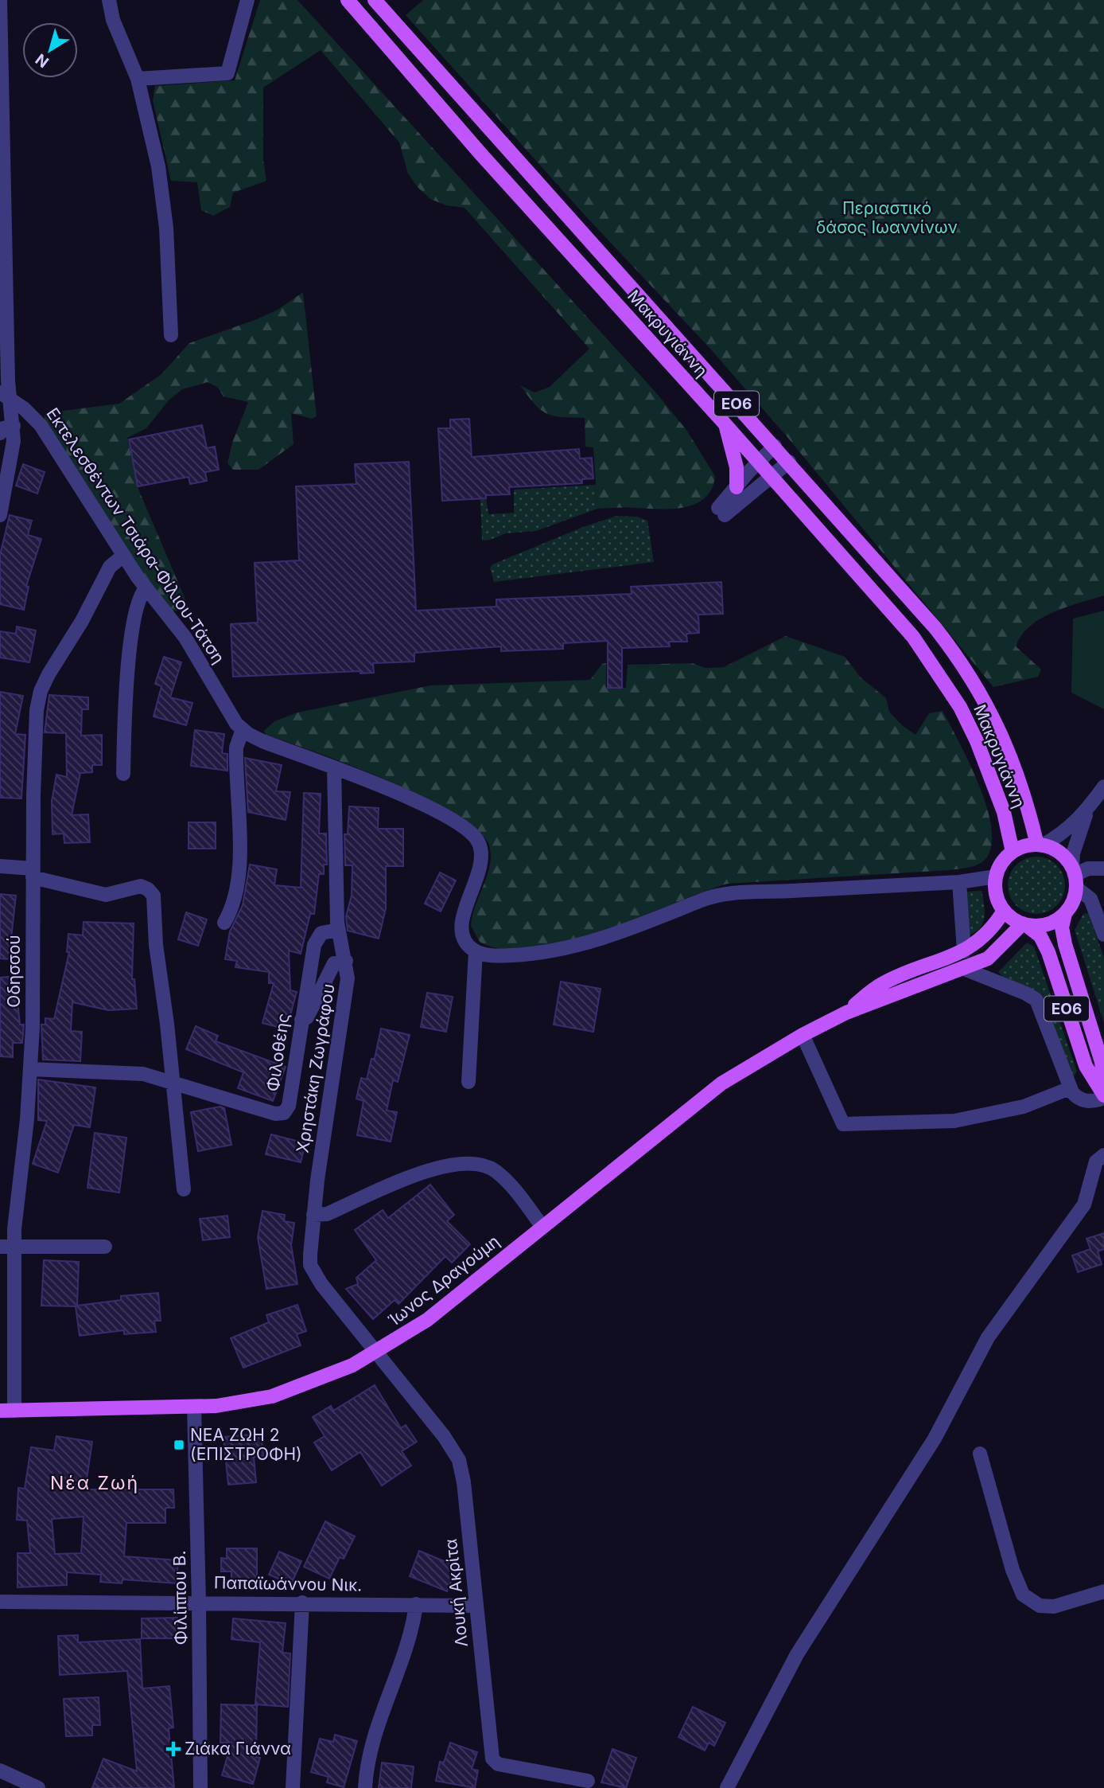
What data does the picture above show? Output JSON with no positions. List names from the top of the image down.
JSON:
{
  "streets": {
    "main road": ["Μακρυγιάννη", "ΕΟ6", "Ίωνος Δραγούμη"],
    "street": [
      "Εκτελεσθέντων Τσιάρα-Φίλιου-Τάτση",
      "Οδησσού",
      "Φιλοθέης",
      "Χρηστάκη Ζωγράφου",
      "Παπαϊωάννου Νικ.",
      "Λουκή Ακρίτα",
      "Φιλίππου Β."
    ]
  },
  "crossings": [
    ["Μακρυγιάννη", "ΕΟ6"],
    ["Εκτελεσθέντων Τσιάρα-Φίλιου-Τάτση", "Οδησσού"],
    ["Εκτελεσθέντων Τσιάρα-Φίλιου-Τάτση", "Χρηστάκη Ζωγράφου"],
    ["Οδησσού", "Ίωνος Δραγούμη"],
    ["Φιλοθέης", "Χρηστάκη Ζωγράφου"],
    ["Χρηστάκη Ζωγράφου", "Ίωνος Δραγούμη"],
    ["Χρηστάκη Ζωγράφου", "Λουκή Ακρίτα"],
    ["Ίωνος Δραγούμη", "Λουκή Ακρίτα"],
    ["Ίωνος Δραγούμη", "Φιλίππου Β."],
    ["Παπαϊωάννου Νικ.", "Λουκή Ακρίτα"],
    ["Παπαϊωάννου Νικ.", "Φιλίππου Β."]
  ],
  "districts": ["Νέα Ζωή"],
  "parks": ["Περιαστικό δάσος Ιωαννίνων"],
  "places": {
    "transit": ["ΝΕΑ ΖΩΗ 2 (ΕΠΙΣΤΡΟΦΗ)"],
    "health": ["Ζιάκα Γιάννα"]
  },
  "north": "bottom left"
}
